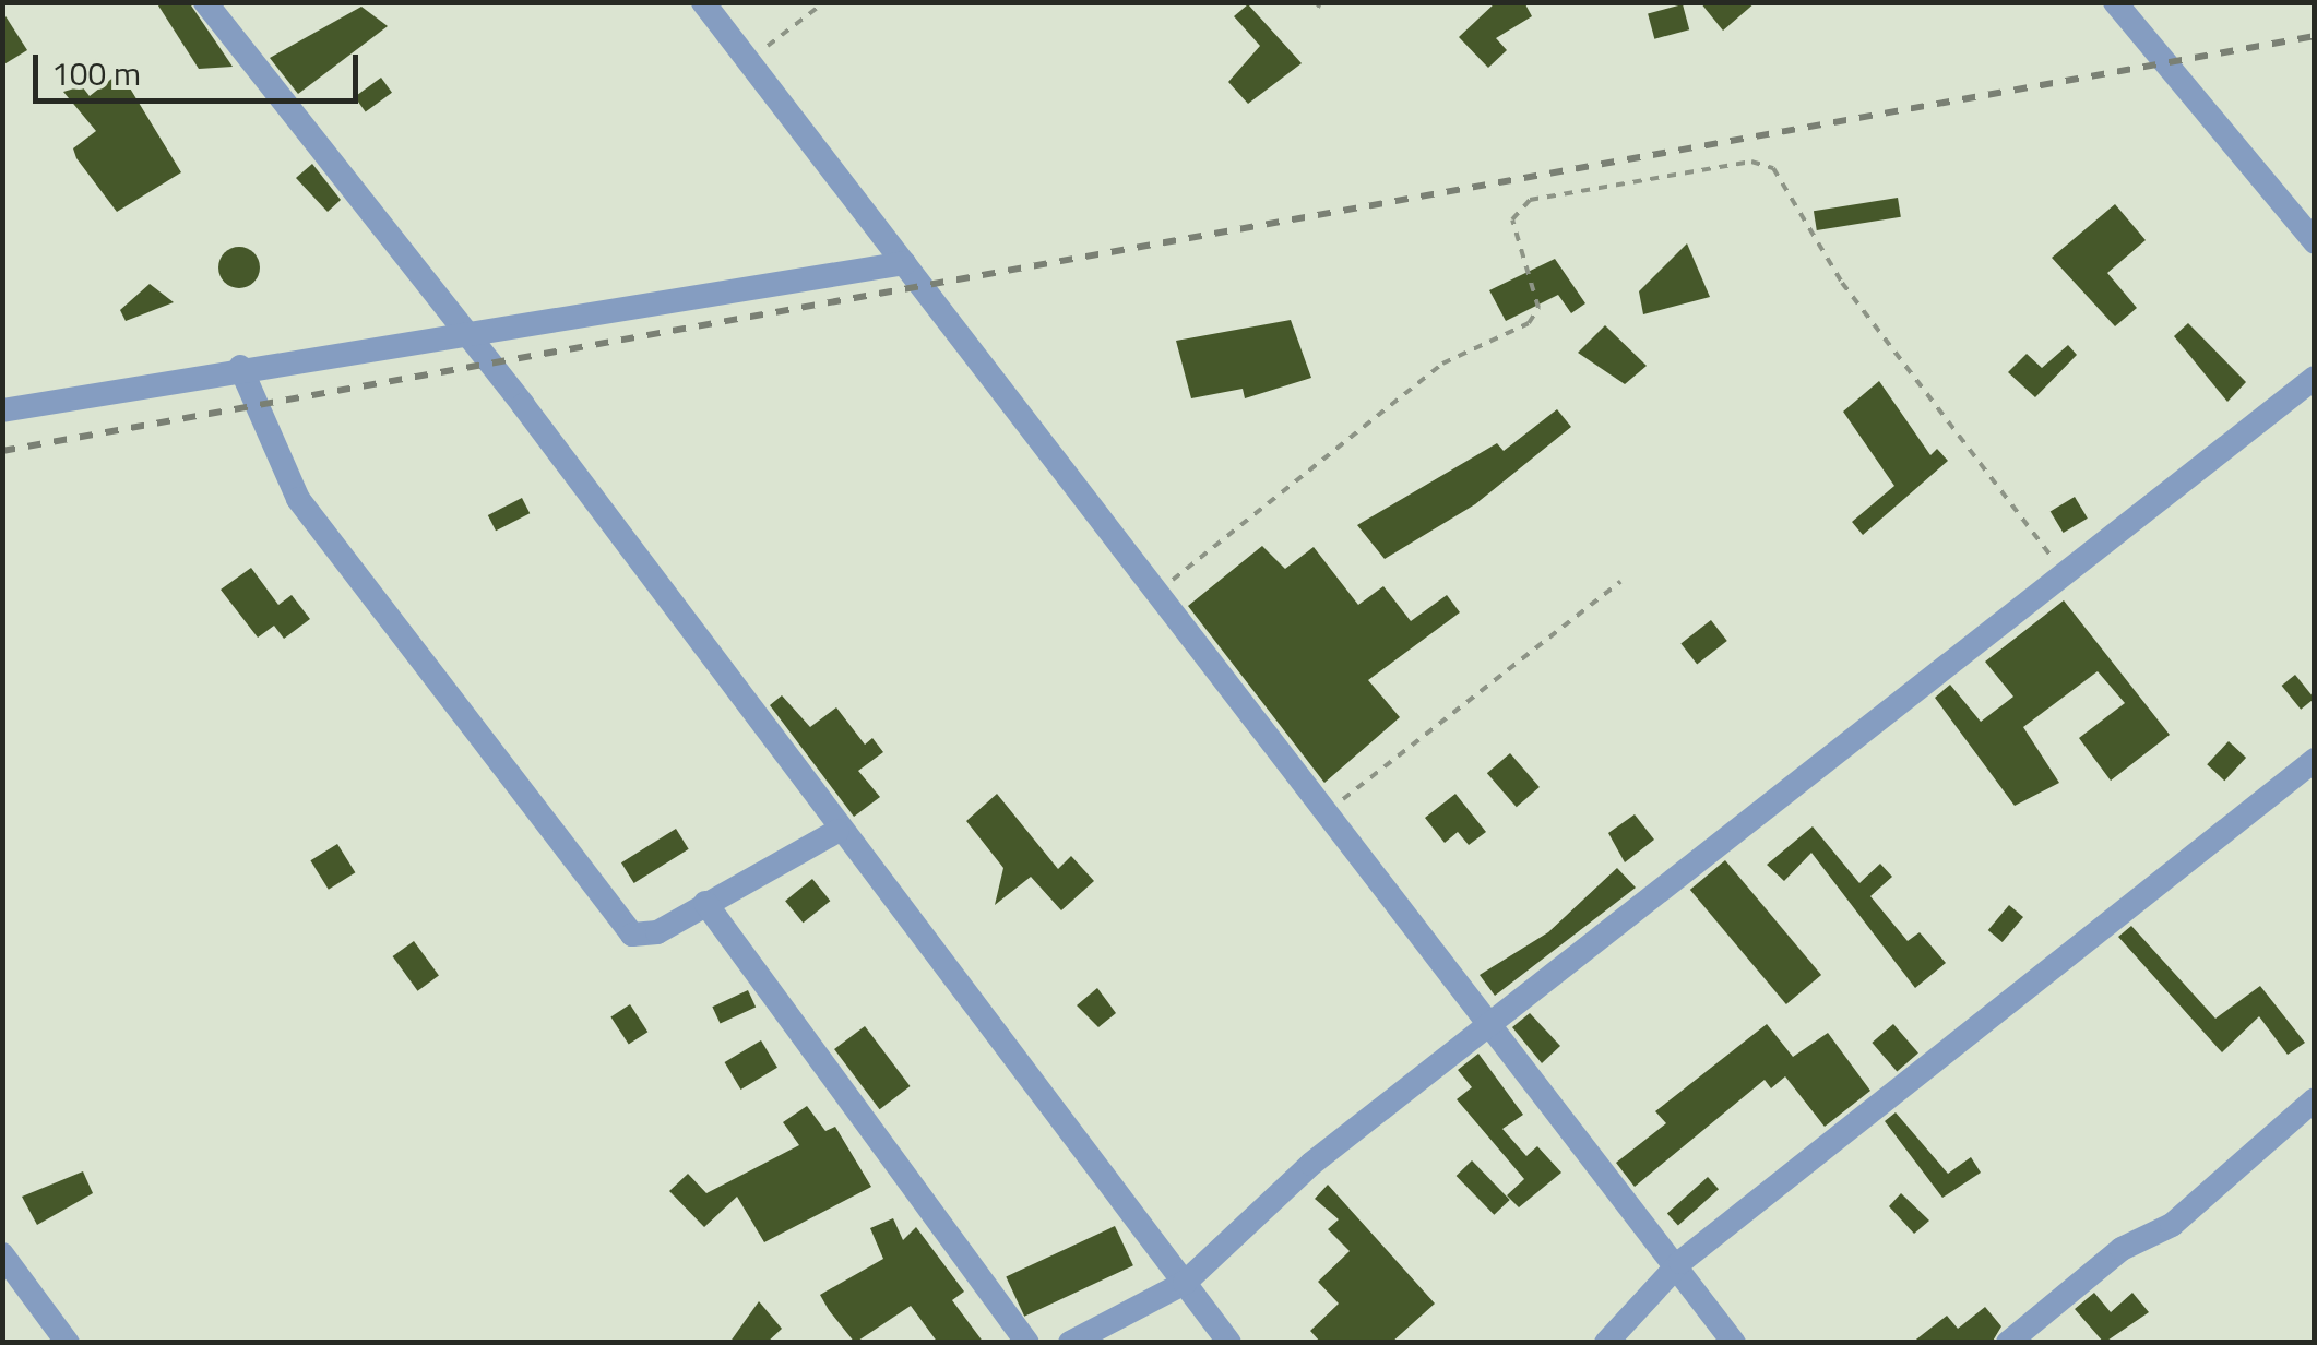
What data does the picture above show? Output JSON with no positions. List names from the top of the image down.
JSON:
{
  "scale_bar": "100 m"
}
